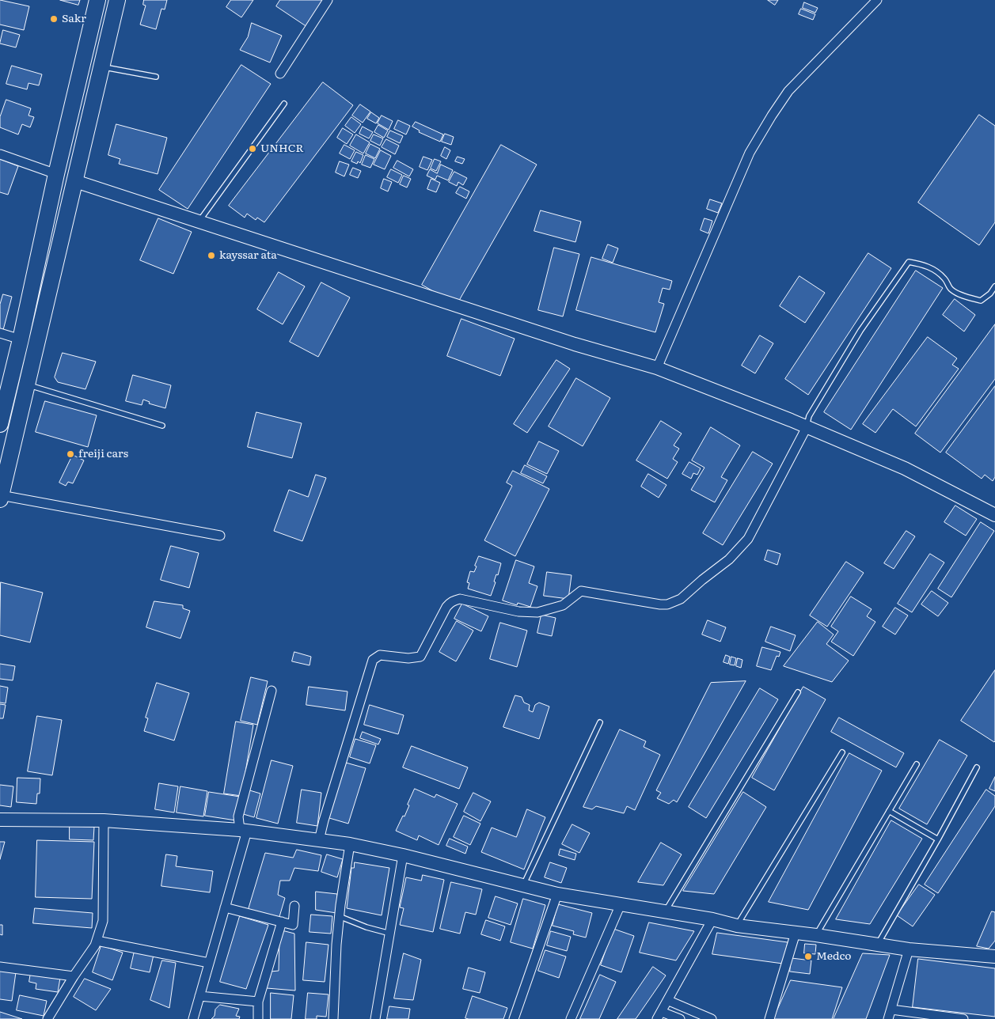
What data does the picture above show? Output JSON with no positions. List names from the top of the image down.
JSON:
{
  "places": [
    "Sakr",
    "UNHCR",
    "kayssar ata",
    "freiji cars",
    "Medco"
  ]
}
